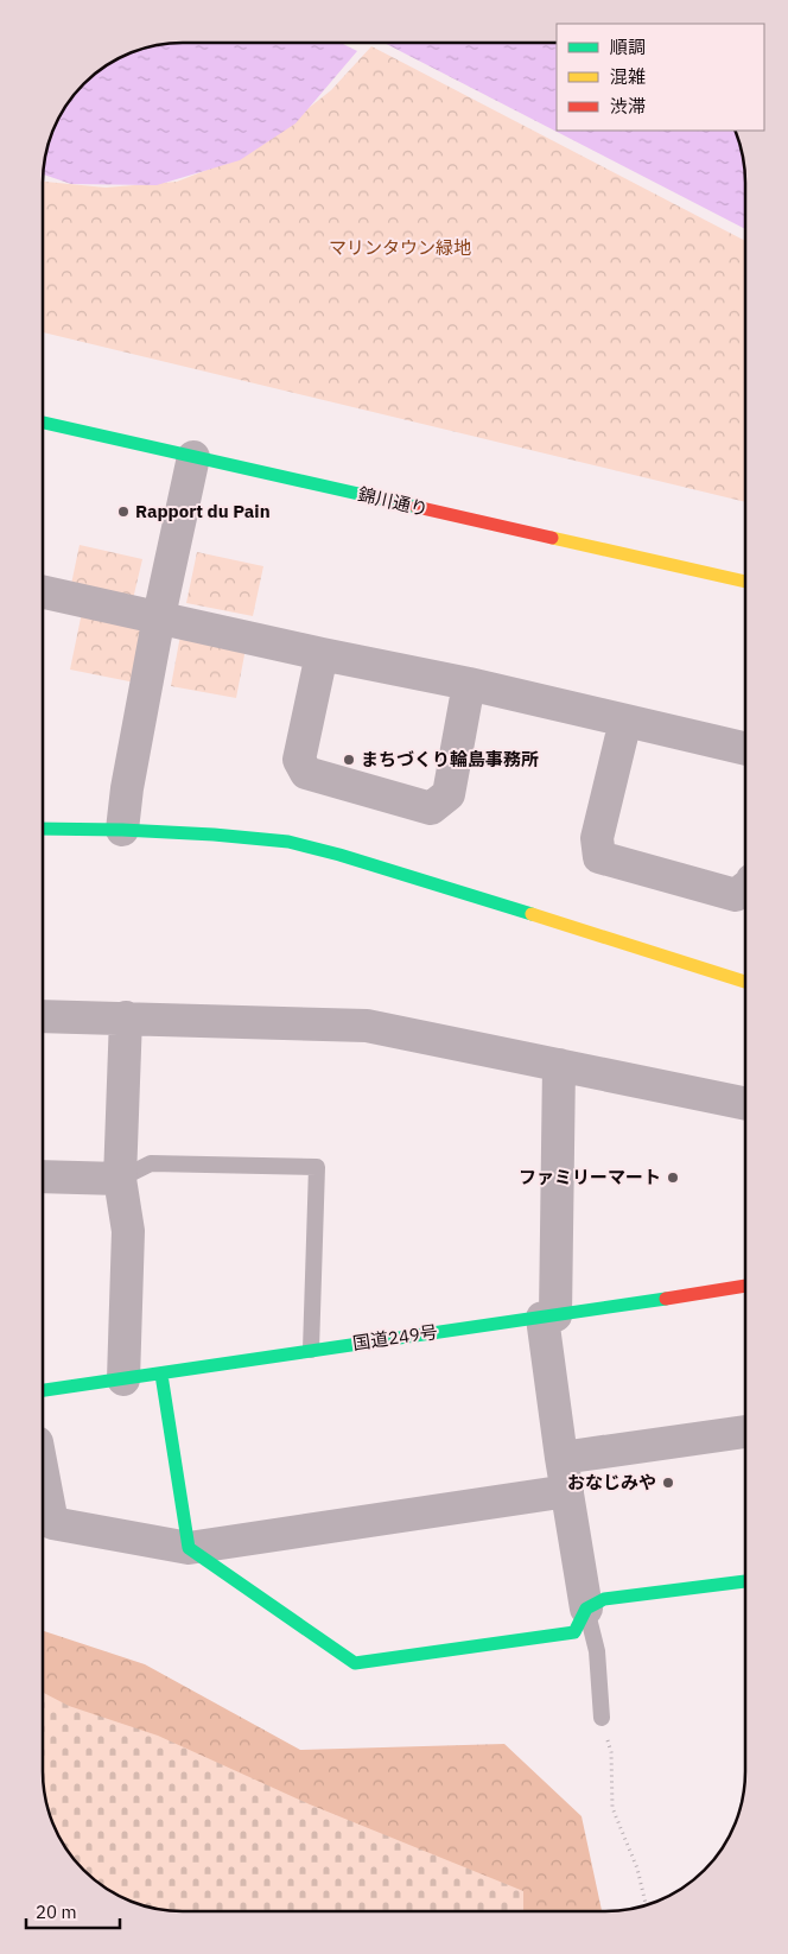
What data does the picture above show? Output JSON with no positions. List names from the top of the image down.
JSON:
{
  "streets": {
    "main road": ["錦川通り", "国道249号"]
  },
  "parks": ["マリンタウン緑地"],
  "places": [
    "Rapport du Pain",
    "まちづくり輪島事務所",
    "ファミリーマート",
    "おなじみや"
  ],
  "legend": ["順調", "混雑", "渋滞"],
  "scale_bar": "20 m"
}
